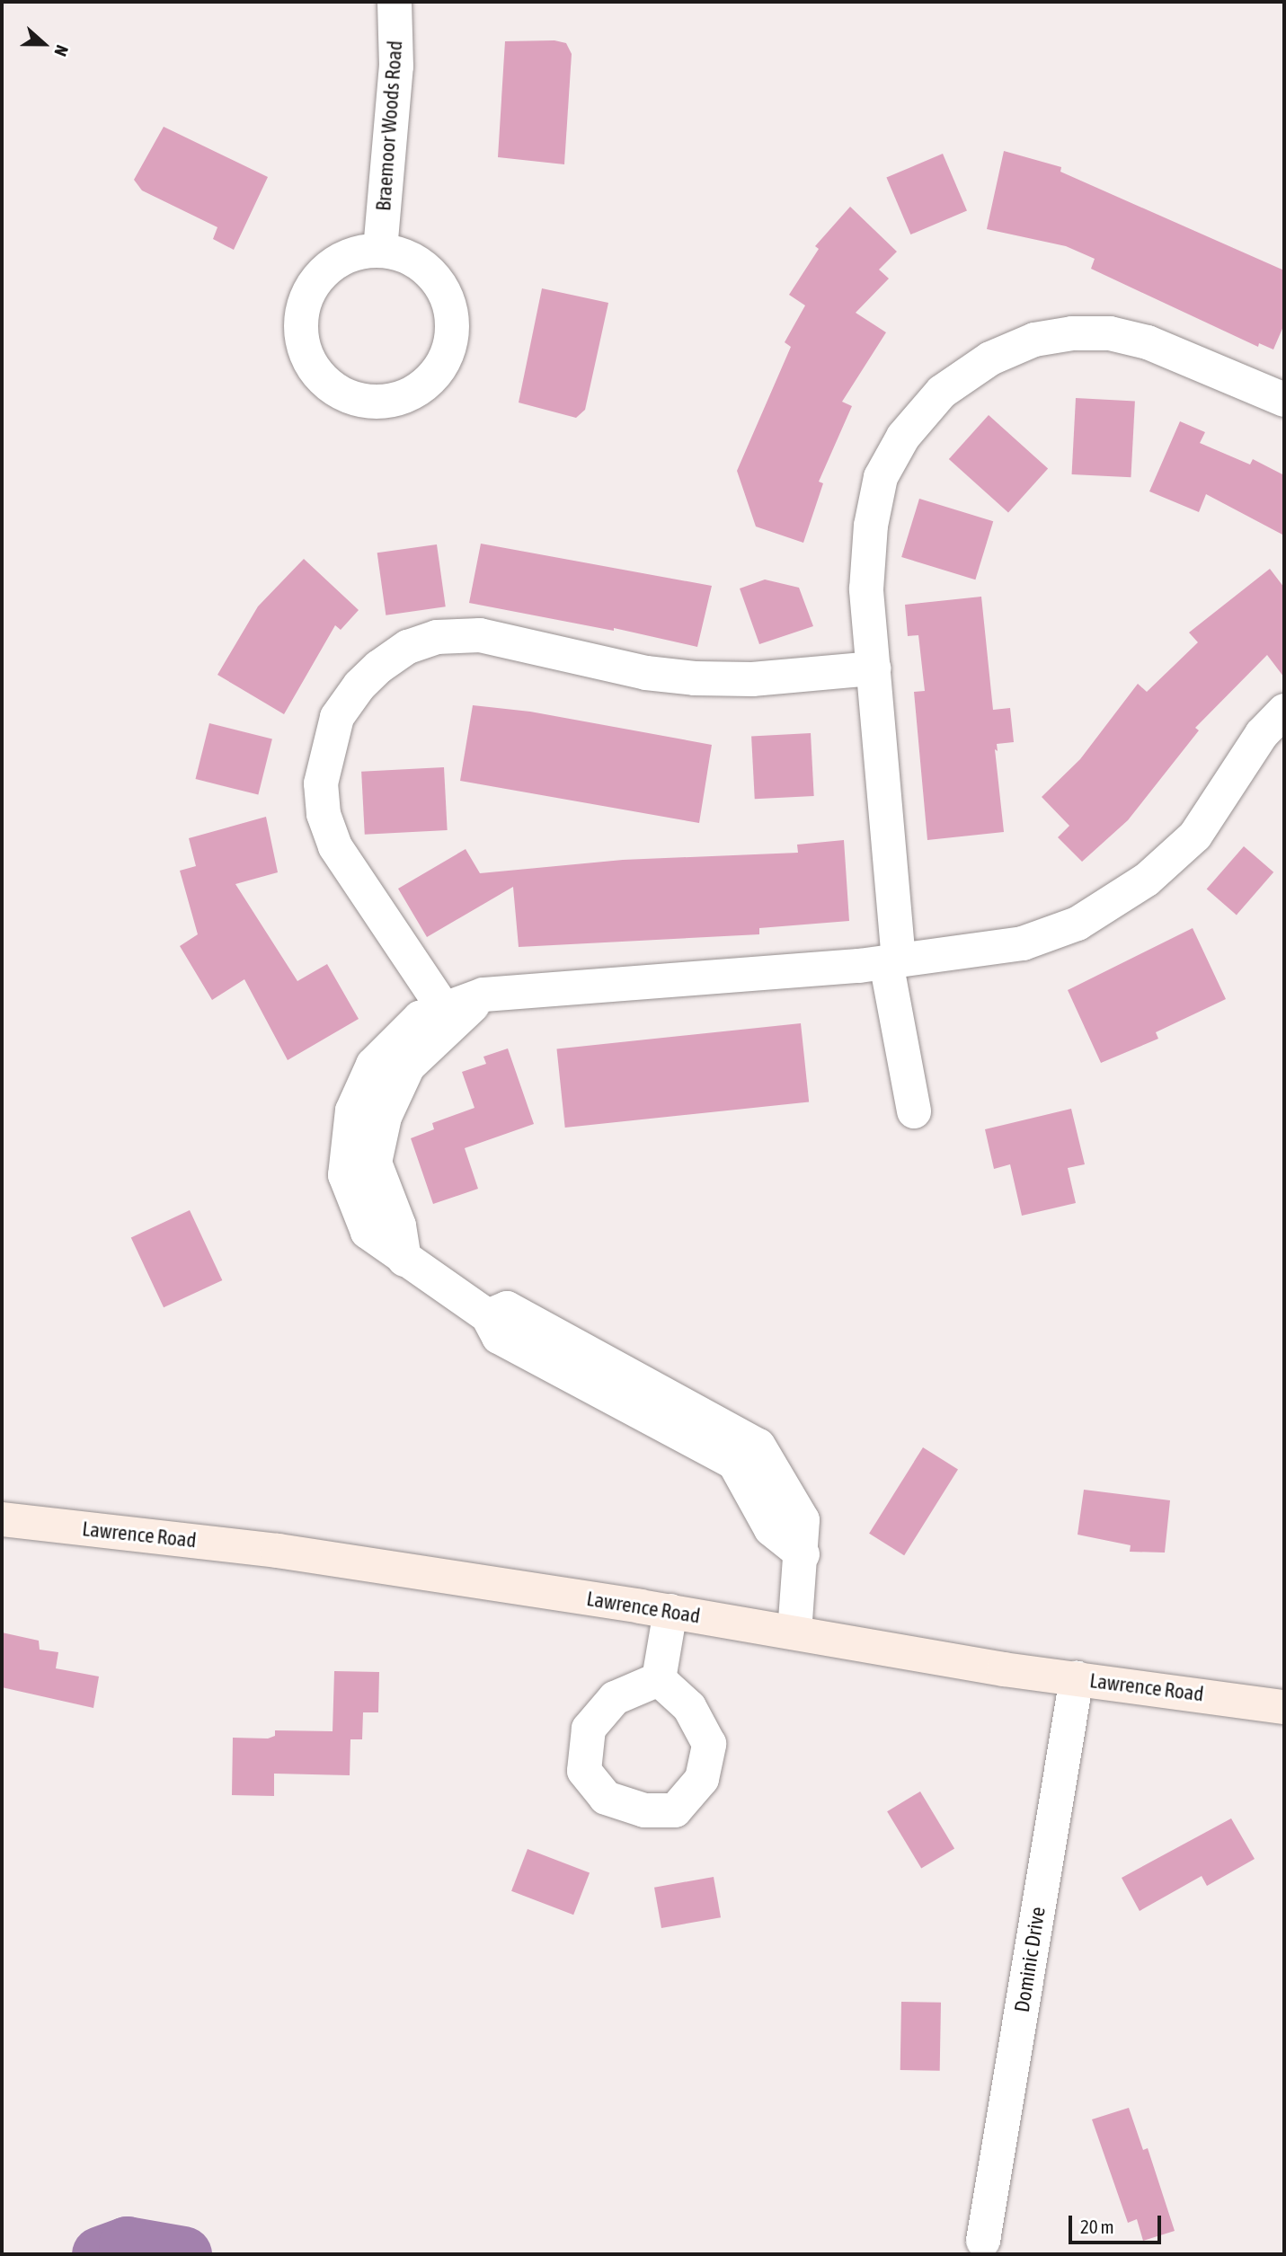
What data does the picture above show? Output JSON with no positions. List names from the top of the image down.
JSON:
{
  "streets": {
    "street": ["Braemoor Woods Road", "Lawrence Road", "Dominic Drive"]
  },
  "crossings": [
    ["Lawrence Road", "Dominic Drive"]
  ],
  "scale_bar": "20 m",
  "north": "right"
}
